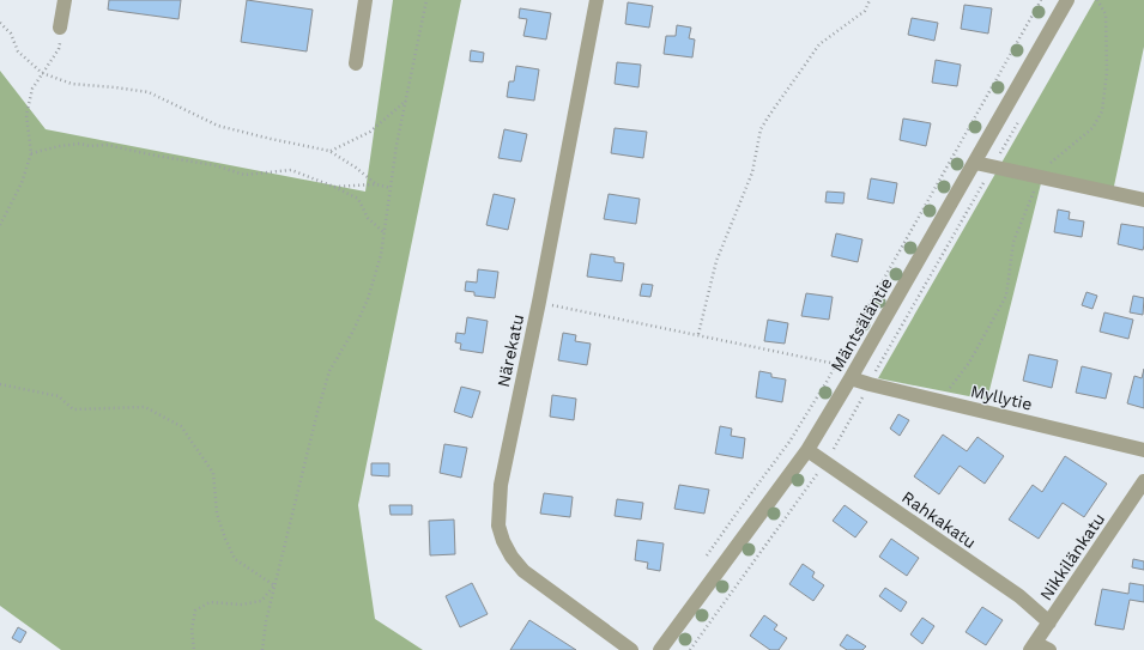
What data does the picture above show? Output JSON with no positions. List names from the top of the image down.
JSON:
{
  "streets": {
    "street": [
      "Mäntsäläntie",
      "Närekatu",
      "Myllytie",
      "Rahkakatu",
      "Nikkilänkatu"
    ]
  },
  "crossings": [
    ["Mäntsäläntie", "Myllytie"],
    ["Mäntsäläntie", "Rahkakatu"],
    ["Rahkakatu", "Nikkilänkatu"]
  ]
}
